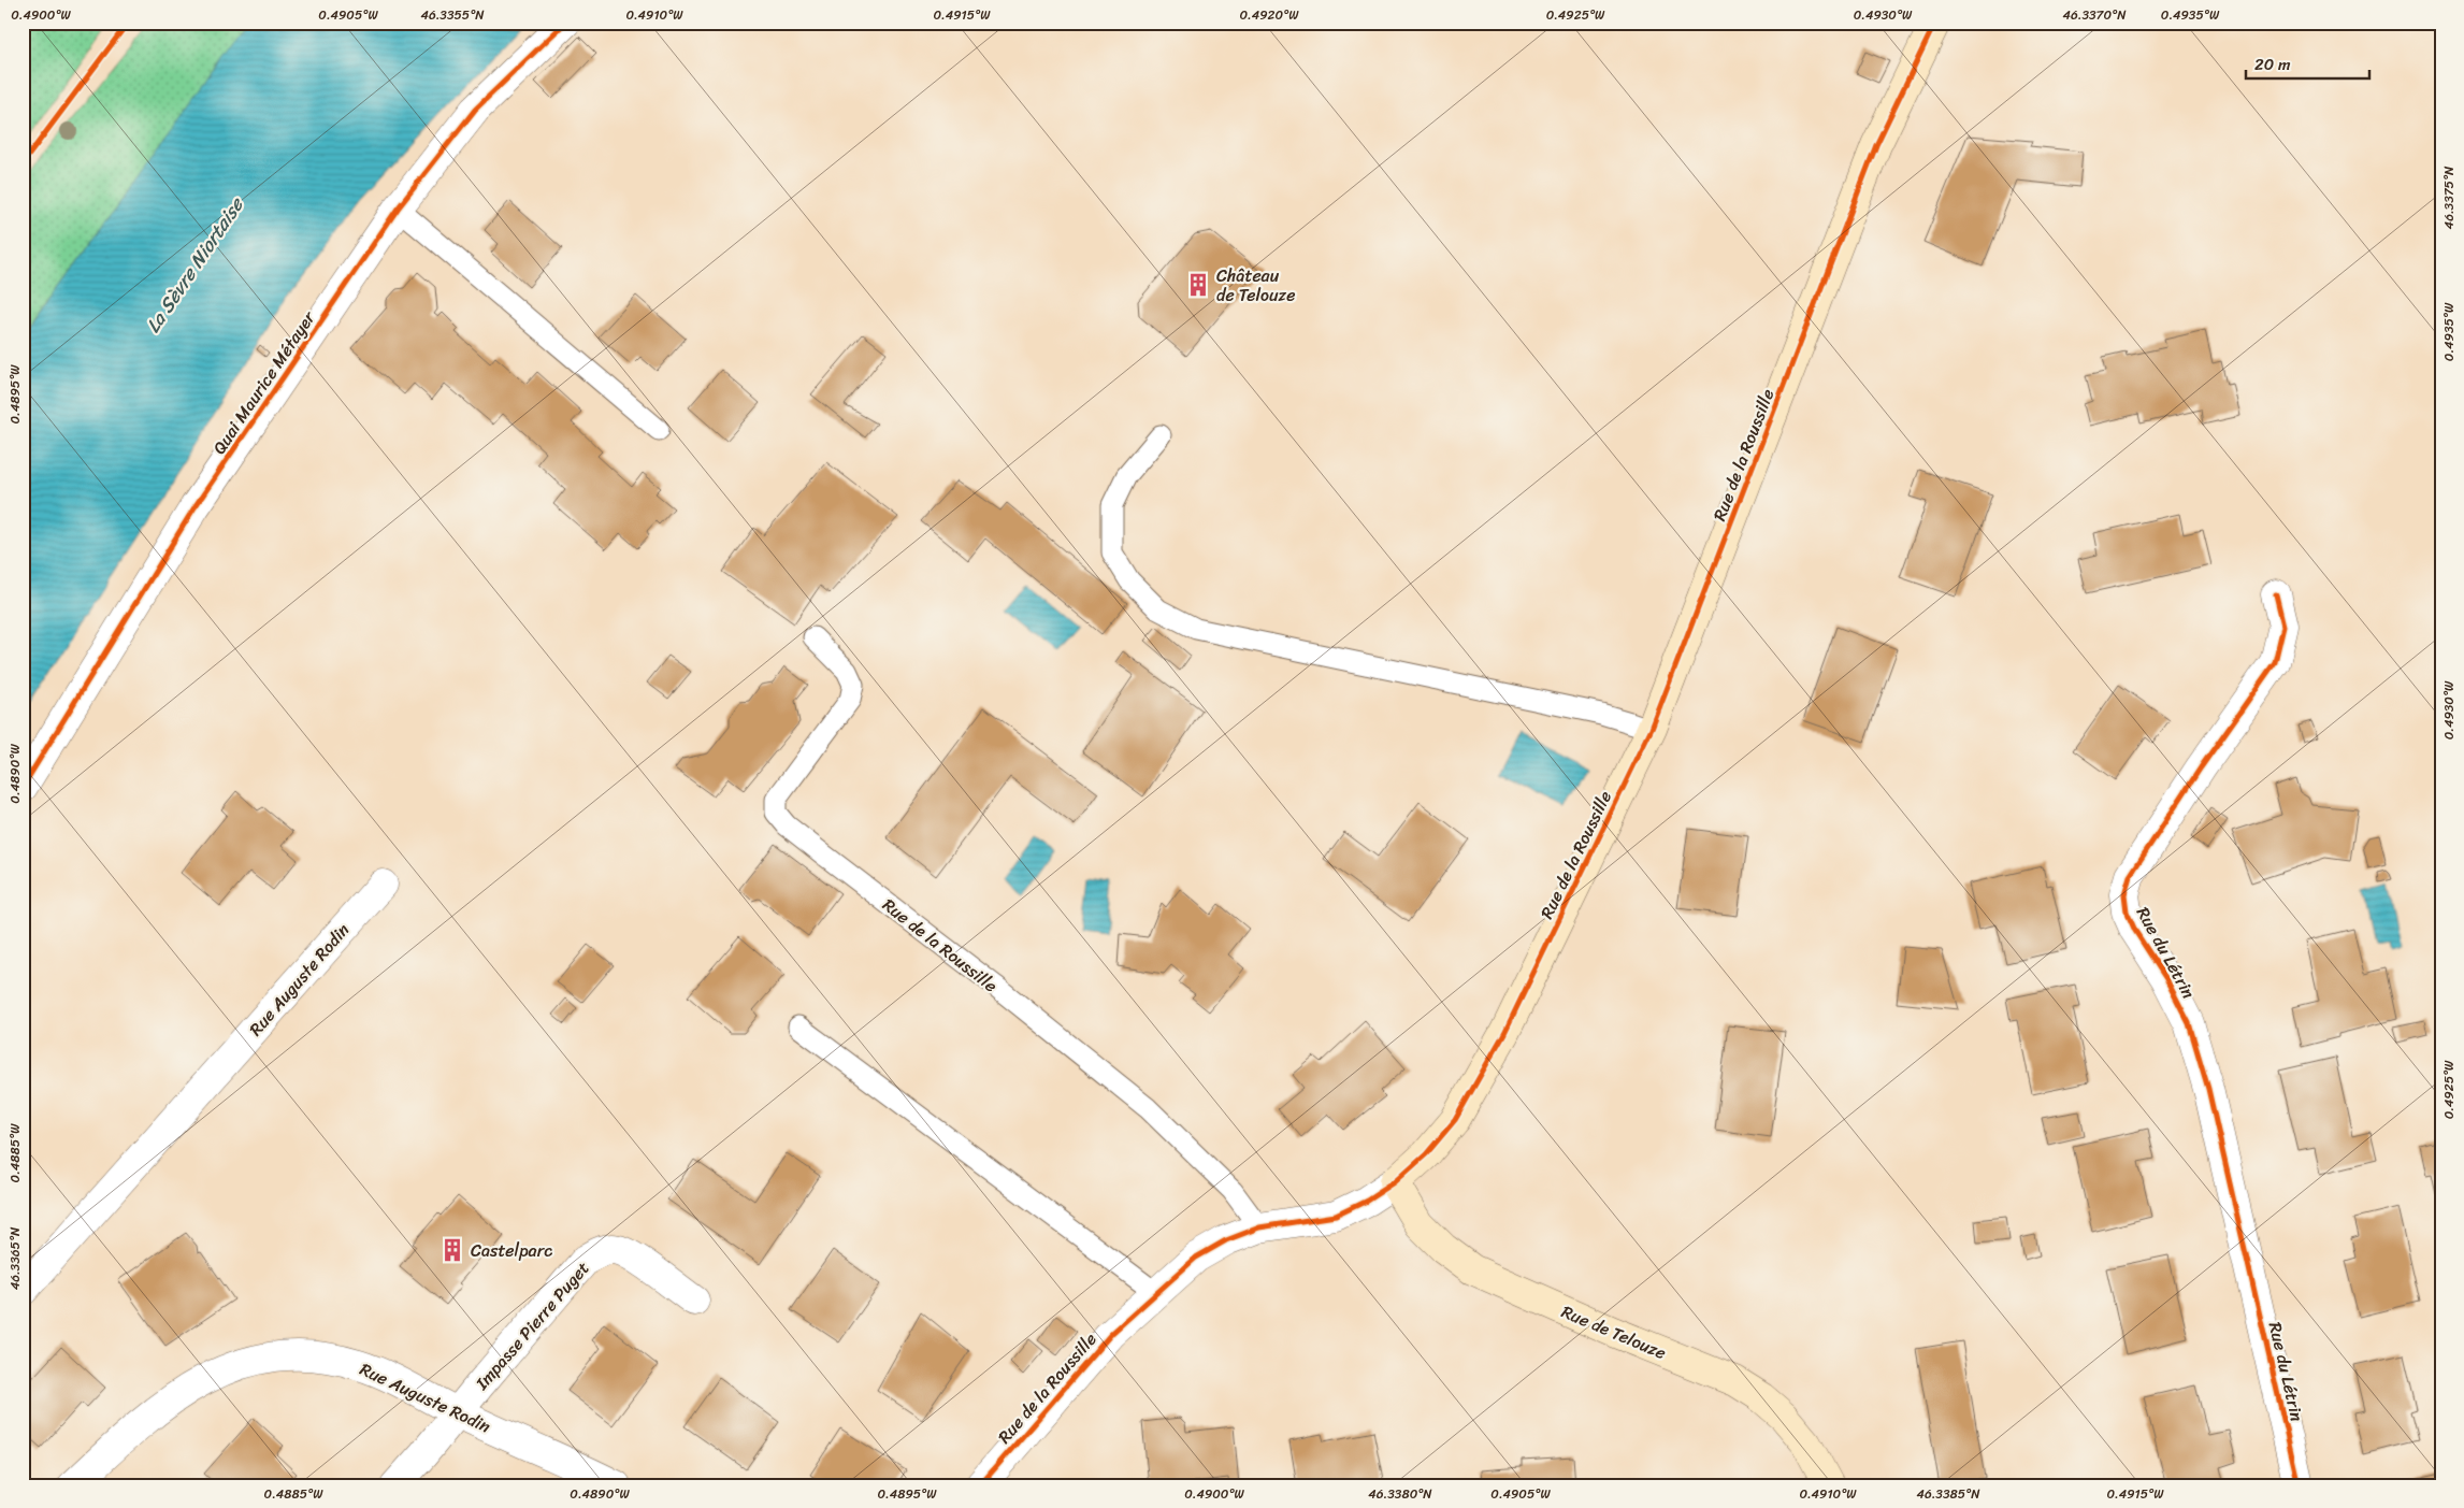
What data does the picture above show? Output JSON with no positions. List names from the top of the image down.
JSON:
{
  "streets": {
    "street": [
      "Quai Maurice Métayer",
      "Rue de la Roussille",
      "Rue du Létrin",
      "Rue Auguste Rodin",
      "Impasse Pierre Puget",
      "Rue de Telouze"
    ]
  },
  "crossings": [
    ["Rue de la Roussille", "Rue de Telouze"],
    ["Rue Auguste Rodin", "Impasse Pierre Puget"]
  ],
  "water": ["La Sèvre Niortaise"],
  "places": {
    "building": ["Château de Telouze", "Castelparc"]
  },
  "scale_bar": "20 m",
  "coordinates": [
    "0.4900°W",
    "0.4905°W",
    "46.3355°N",
    "0.4910°W",
    "0.4915°W",
    "0.4920°W",
    "0.4925°W",
    "0.4930°W",
    "46.3370°N",
    "0.4935°W",
    "46.3375°N",
    "0.4895°W",
    "0.4890°W",
    "0.4885°W",
    "46.3365°N",
    "46.3380°N",
    "46.3385°N"
  ]
}
